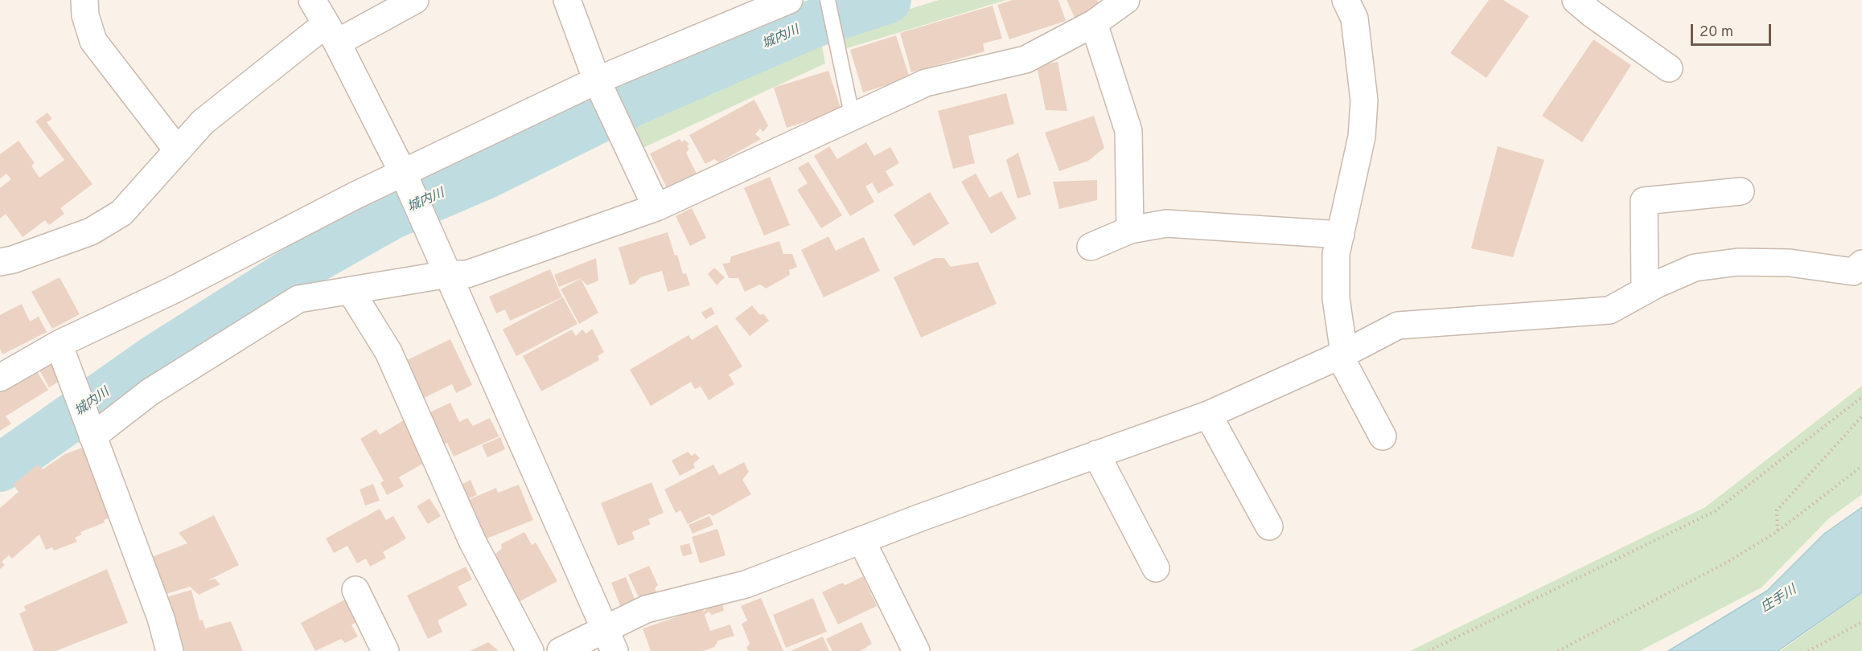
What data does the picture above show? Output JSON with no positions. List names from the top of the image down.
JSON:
{
  "water": ["城内川", "庄手川"],
  "scale_bar": "20 m"
}
